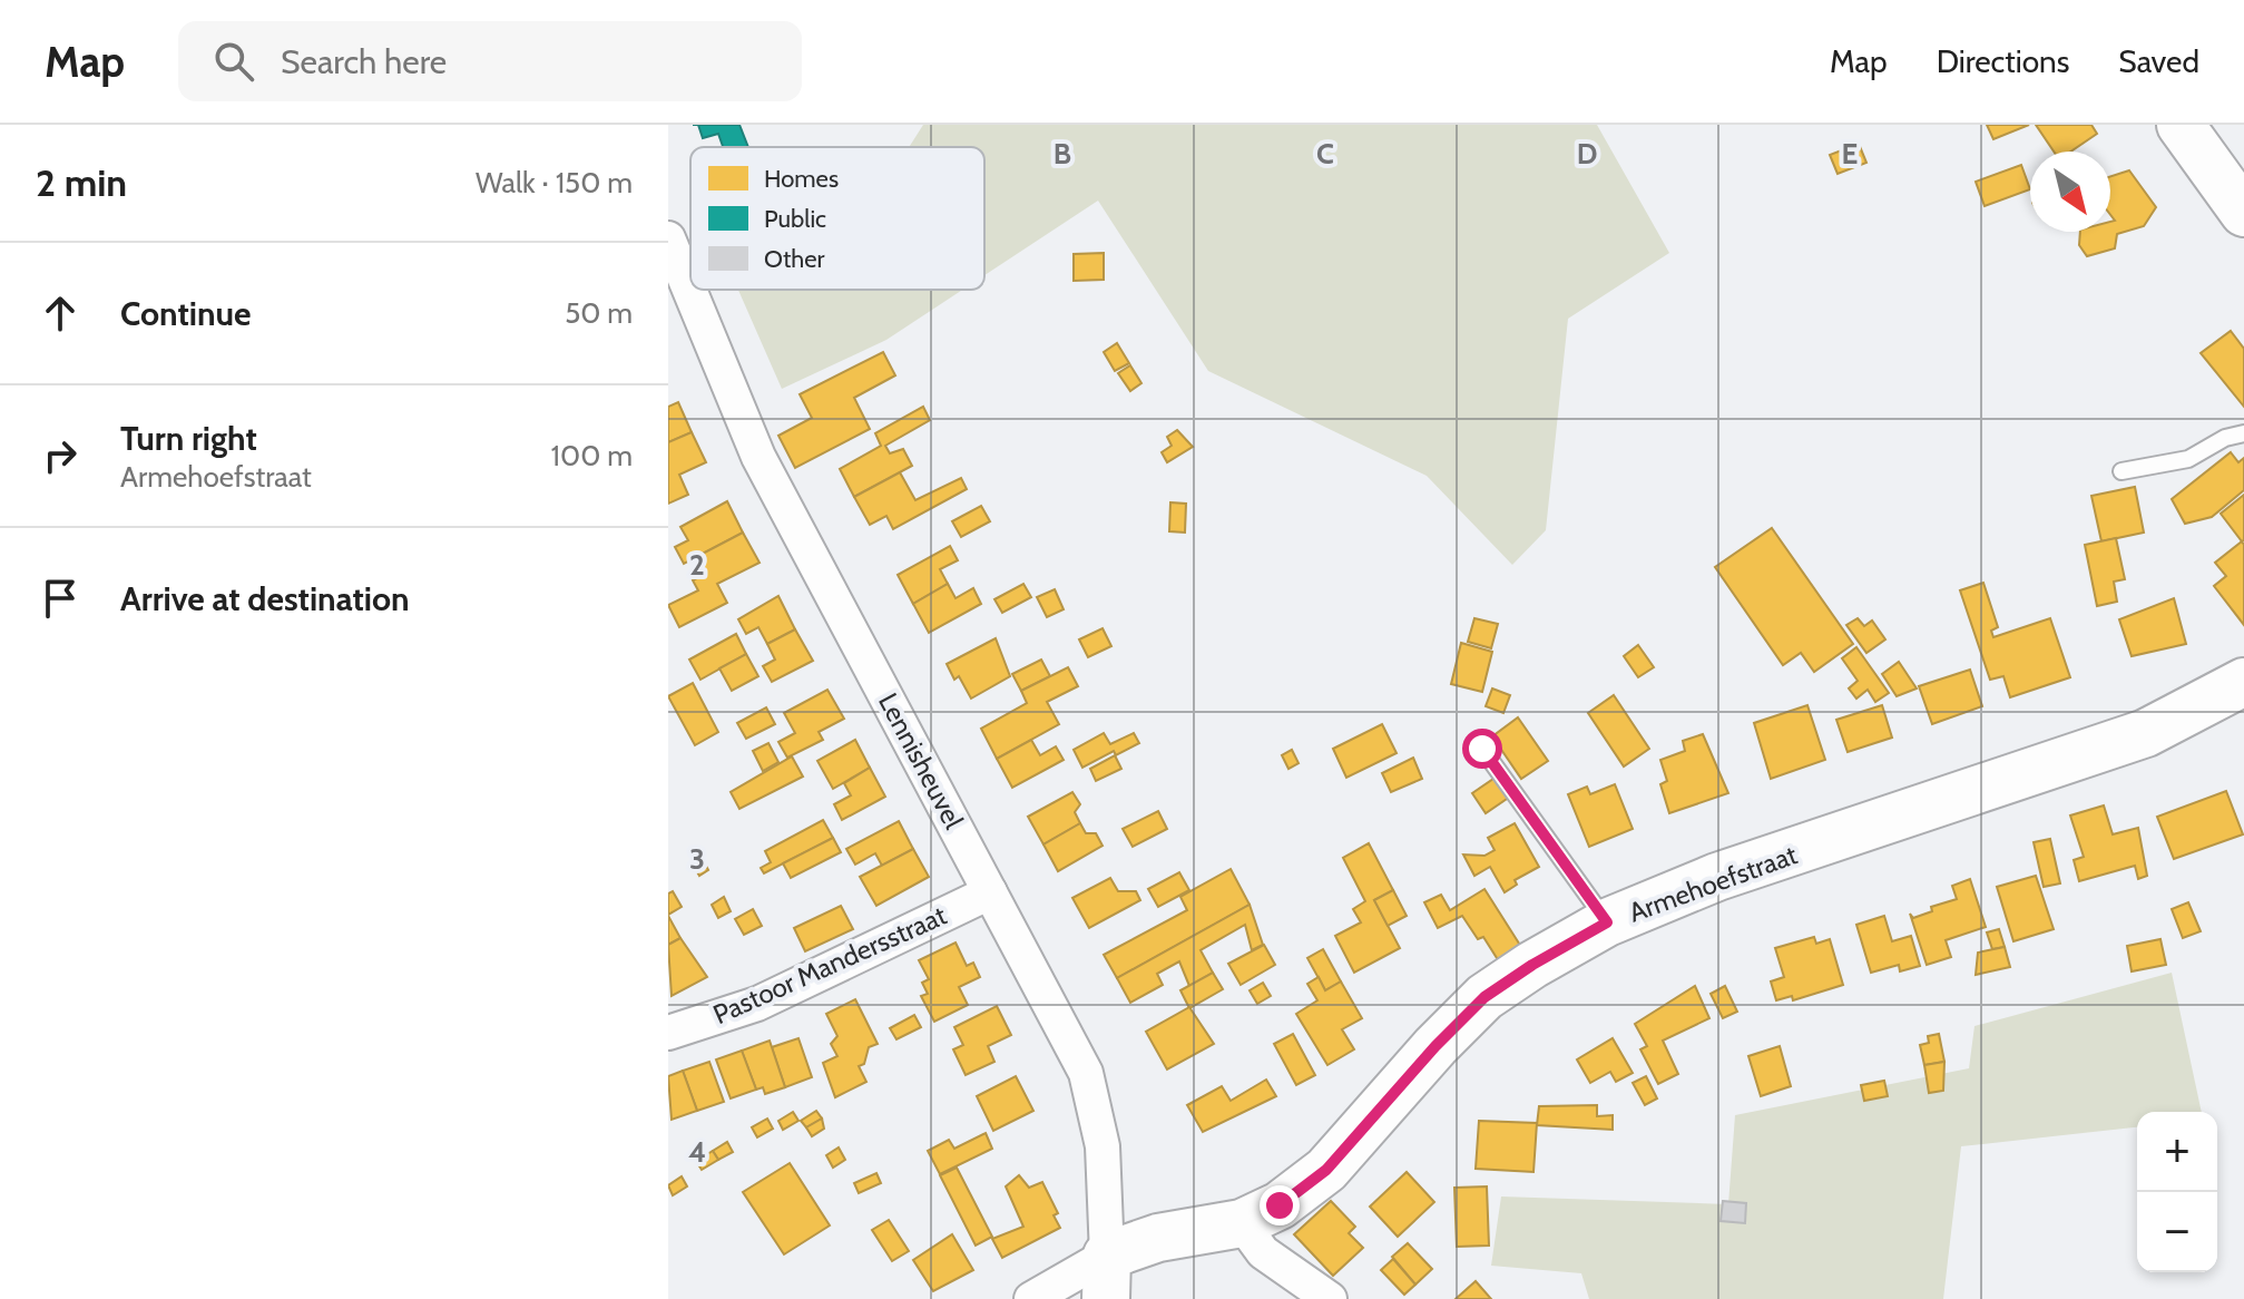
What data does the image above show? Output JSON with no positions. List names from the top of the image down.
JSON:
{
  "streets": {
    "street": ["Lennisheuvel", "Armehoefstraat", "Pastoor Mandersstraat"]
  },
  "crossings": [
    ["Lennisheuvel", "Armehoefstraat"],
    ["Lennisheuvel", "Pastoor Mandersstraat"]
  ],
  "legend": ["Homes", "Public", "Other"],
  "north": "bottom right",
  "page": {
    "header": "Map",
    "search": "Search here",
    "nav": ["Map", "Directions", "Saved"],
    "heading": ["2 min", "Walk · 150 m"],
    "list": [
      ["Continue", "50 m"],
      ["Turn right", "Armehoefstraat", "100 m"],
      "Arrive at destination"
    ],
    "map_buttons": ["+", "−"]
  },
  "grid": {
    "columns": [
      "B",
      "C",
      "D",
      "E"
    ],
    "rows": ["2", "3", "4"]
  }
}
